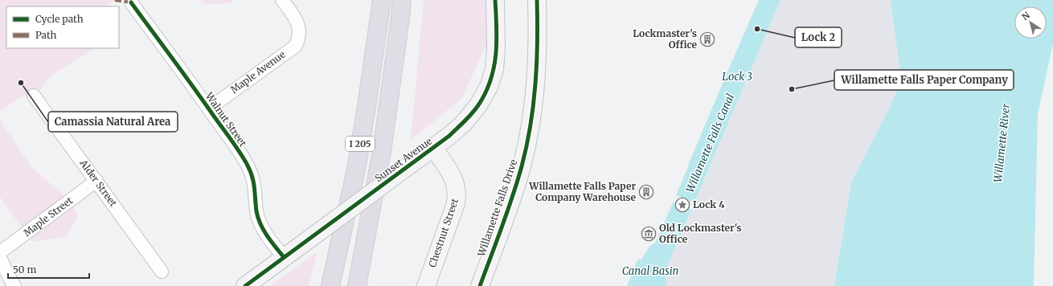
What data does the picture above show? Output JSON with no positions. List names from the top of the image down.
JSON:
{
  "streets": {
    "highway": ["I 205"],
    "street": [
      "Maple Avenue",
      "Walnut Street",
      "Sunset Avenue",
      "Alder Street",
      "Willamette Falls Drive",
      "Maple Street",
      "Chestnut Street"
    ]
  },
  "crossings": [
    ["Maple Avenue", "Walnut Street"],
    ["Walnut Street", "Sunset Avenue"],
    ["Sunset Avenue", "Chestnut Street"],
    ["Alder Street", "Maple Street"]
  ],
  "water": [
    "Lock 3",
    "Willamette Falls Canal",
    "Willamette River",
    "Canal Basin"
  ],
  "places": {
    "other": ["Lock 2", "Camassia Natural Area", "Willamette Falls Paper Company"],
    "building": ["Lockmaster's Office", "Willamette Falls Paper Company Warehouse"],
    "place": ["Lock 4"],
    "museum": ["Old Lockmaster's Office"]
  },
  "legend": ["Cycle path", "Path"],
  "scale_bar": "50 m",
  "north": "top left"
}
